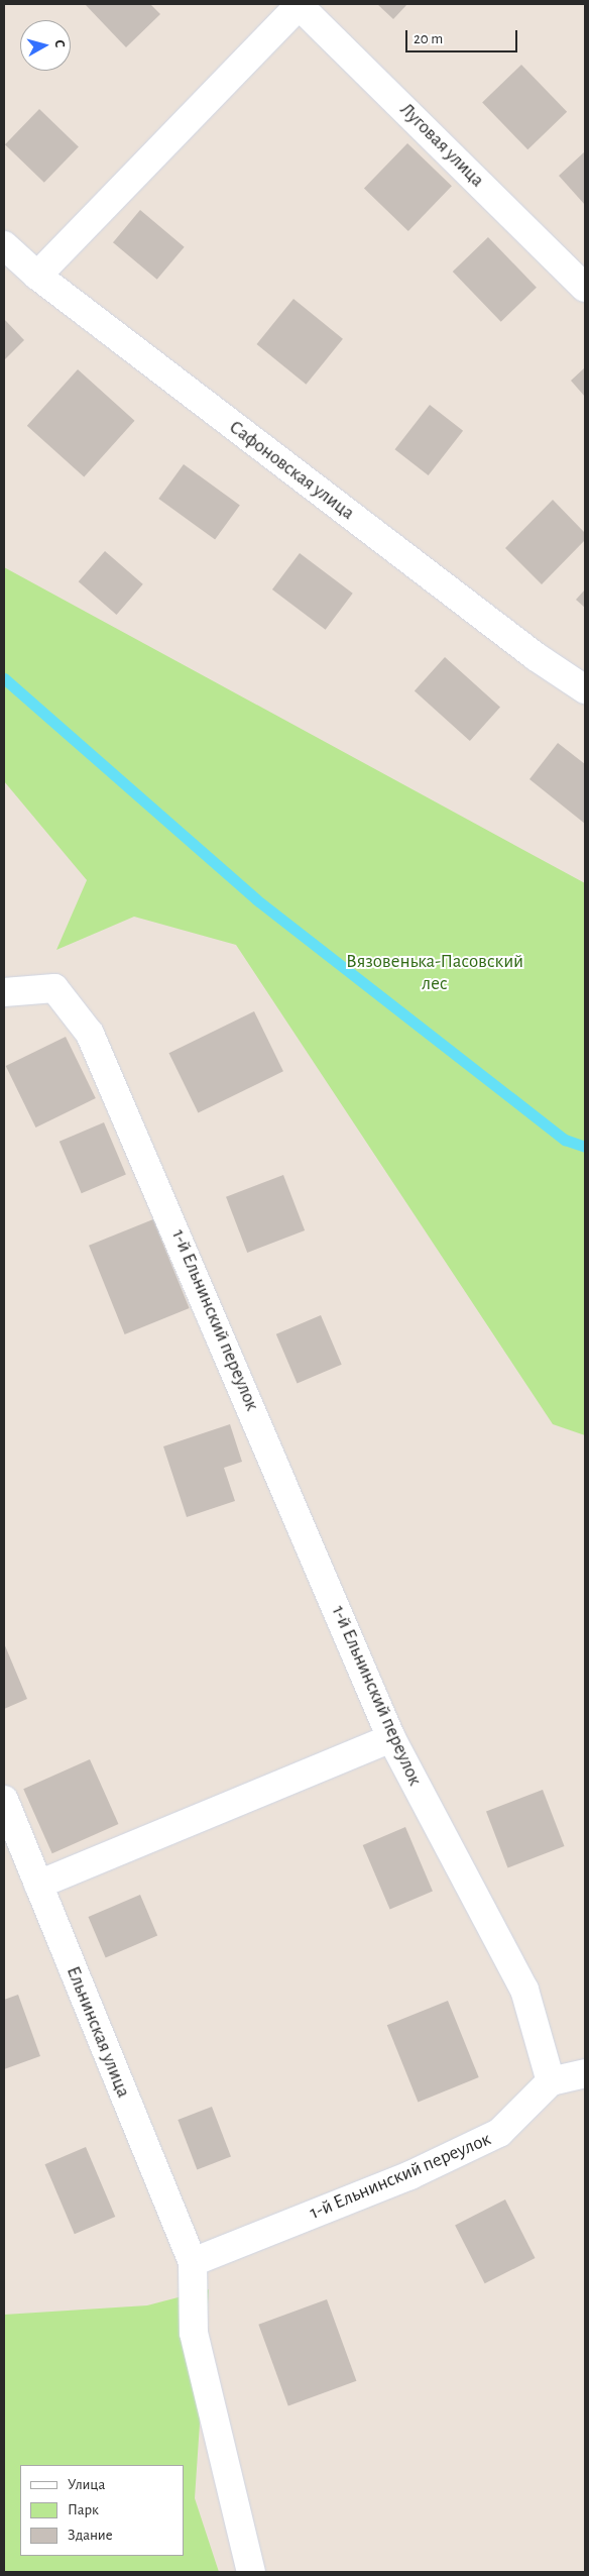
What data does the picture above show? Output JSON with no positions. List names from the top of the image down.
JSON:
{
  "streets": {
    "street": [
      "Луговая улица",
      "Сафоновская улица",
      "1-й Ельнинский переулок",
      "Ельнинская улица"
    ]
  },
  "crossings": [
    ["1-й Ельнинский переулок", "Ельнинская улица"]
  ],
  "parks": ["Вязовенька-Пасовский лес"],
  "legend": ["Улица", "Парк", "Здание"],
  "scale_bar": "20 m",
  "north": "right"
}
